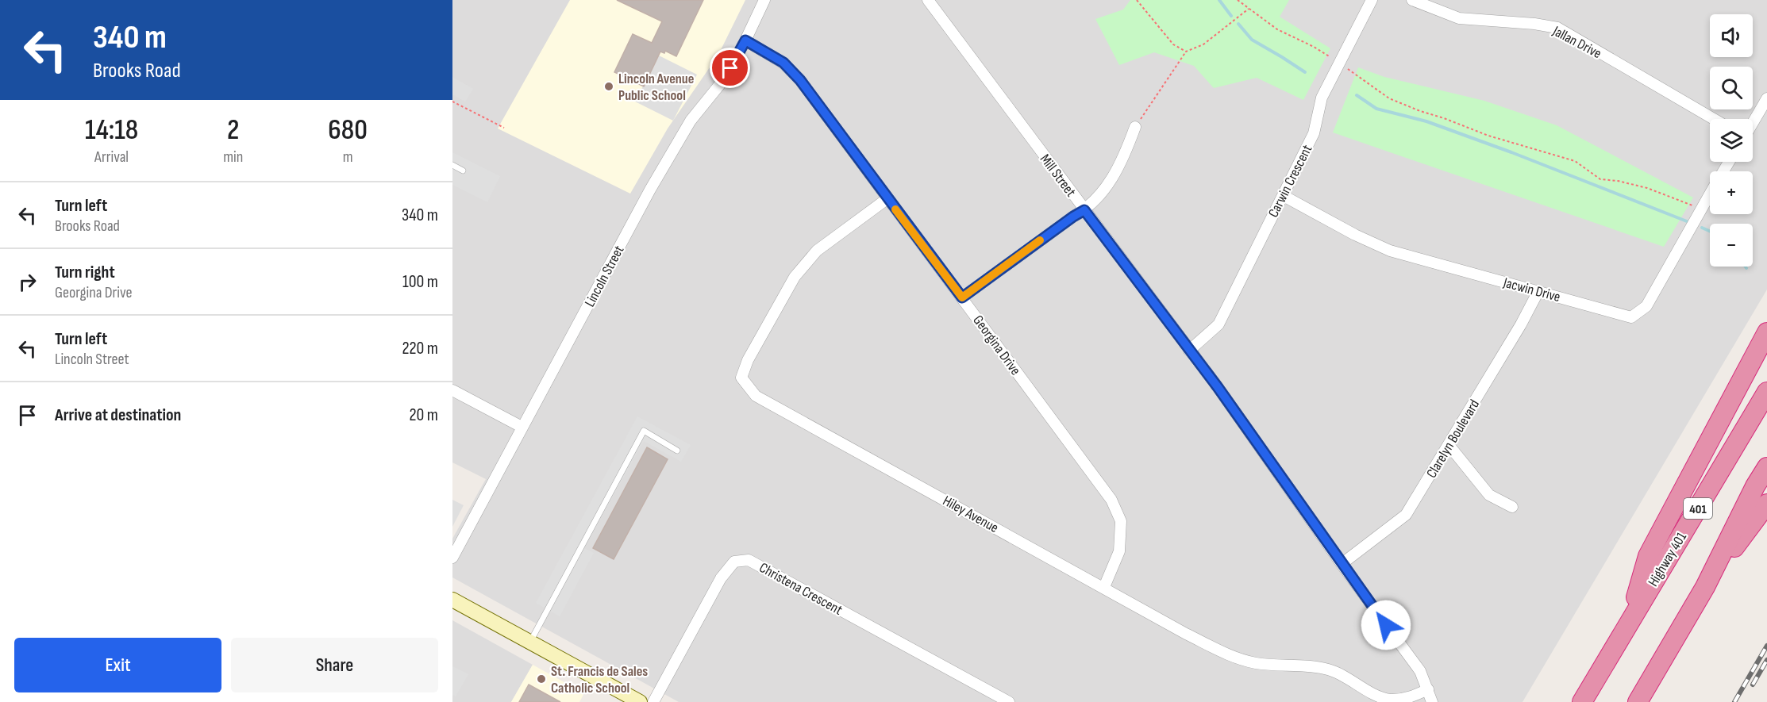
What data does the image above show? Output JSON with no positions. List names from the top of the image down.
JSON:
{
  "streets": {
    "highway": ["401", "Highway 401"],
    "street": [
      "Jallan Drive",
      "Mill Street",
      "Carwin Crescent",
      "Lincoln Street",
      "Jacwin Drive",
      "Georgina Drive",
      "Clarelyn Boulevard",
      "Hiley Avenue",
      "Christena Crescent"
    ]
  },
  "crossings": [
    ["Mill Street", "Carwin Crescent"],
    ["Mill Street", "Clarelyn Boulevard"],
    ["Mill Street", "Hiley Avenue"],
    ["Carwin Crescent", "Jacwin Drive"],
    ["Lincoln Street", "Georgina Drive"],
    ["Jacwin Drive", "Clarelyn Boulevard"],
    ["Georgina Drive", "Hiley Avenue"]
  ],
  "places": ["Lincoln Avenue Public School", "St. Francis de Sales Catholic School"],
  "page": {
    "turn": ["340 m", "Brooks Road"],
    "map_buttons": ["+", "−"],
    "eta": [
      "14:18",
      "Arrival",
      "2",
      "min",
      "680",
      "m"
    ],
    "list": [
      {
        "name": "Turn left",
        "note": "Brooks Road",
        "value": "340 m"
      },
      {
        "name": "Turn right",
        "note": "Georgina Drive",
        "value": "100 m"
      },
      {
        "name": "Turn left",
        "note": "Lincoln Street",
        "value": "220 m"
      },
      {
        "name": "Arrive at destination",
        "value": "20 m"
      }
    ],
    "buttons": ["Exit", "Share"]
  }
}
